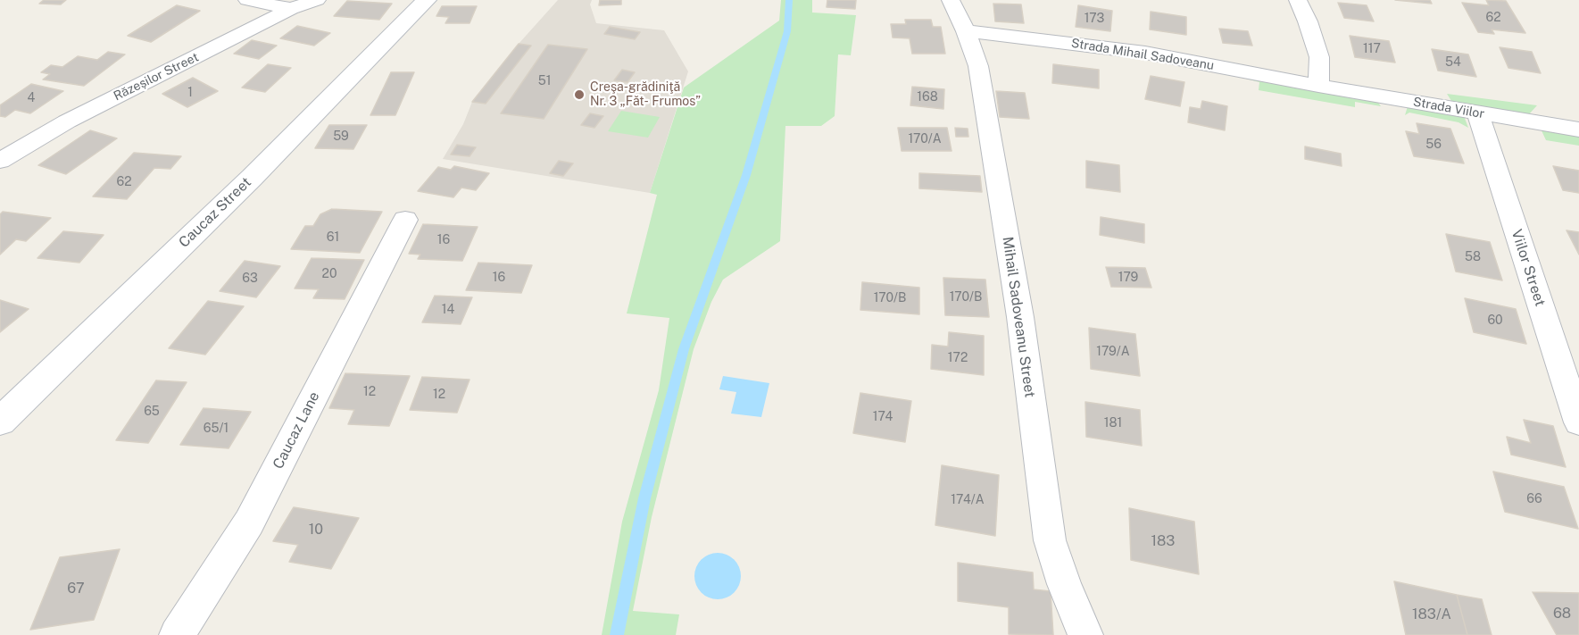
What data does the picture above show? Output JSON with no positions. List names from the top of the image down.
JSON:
{
  "streets": {
    "street": [
      "Strada Mihail Sadoveanu",
      "Răzeșilor Street",
      "Strada Viilor",
      "Caucaz Street",
      "Viilor Street",
      "Mihail Sadoveanu Street",
      "Caucaz Lane"
    ]
  },
  "crossings": [
    ["Strada Mihail Sadoveanu", "Strada Viilor"],
    ["Strada Mihail Sadoveanu", "Mihail Sadoveanu Street"],
    ["Strada Viilor", "Viilor Street"]
  ],
  "places": ["Creşa-grădiniţă Nr. 3 „Făt- Frumos”"],
  "house_numbers": [
    "62",
    "173",
    "117",
    "54",
    "51",
    "1",
    "168",
    "4",
    "59",
    "170/A",
    "56",
    "62",
    "61",
    "16",
    "58",
    "20",
    "16",
    "179",
    "63",
    "170/B",
    "170/B",
    "14",
    "60",
    "179/A",
    "172",
    "12",
    "12",
    "65",
    "174",
    "181",
    "65/1",
    "66",
    "174/A",
    "10",
    "183",
    "67",
    "68",
    "183/A"
  ]
}
